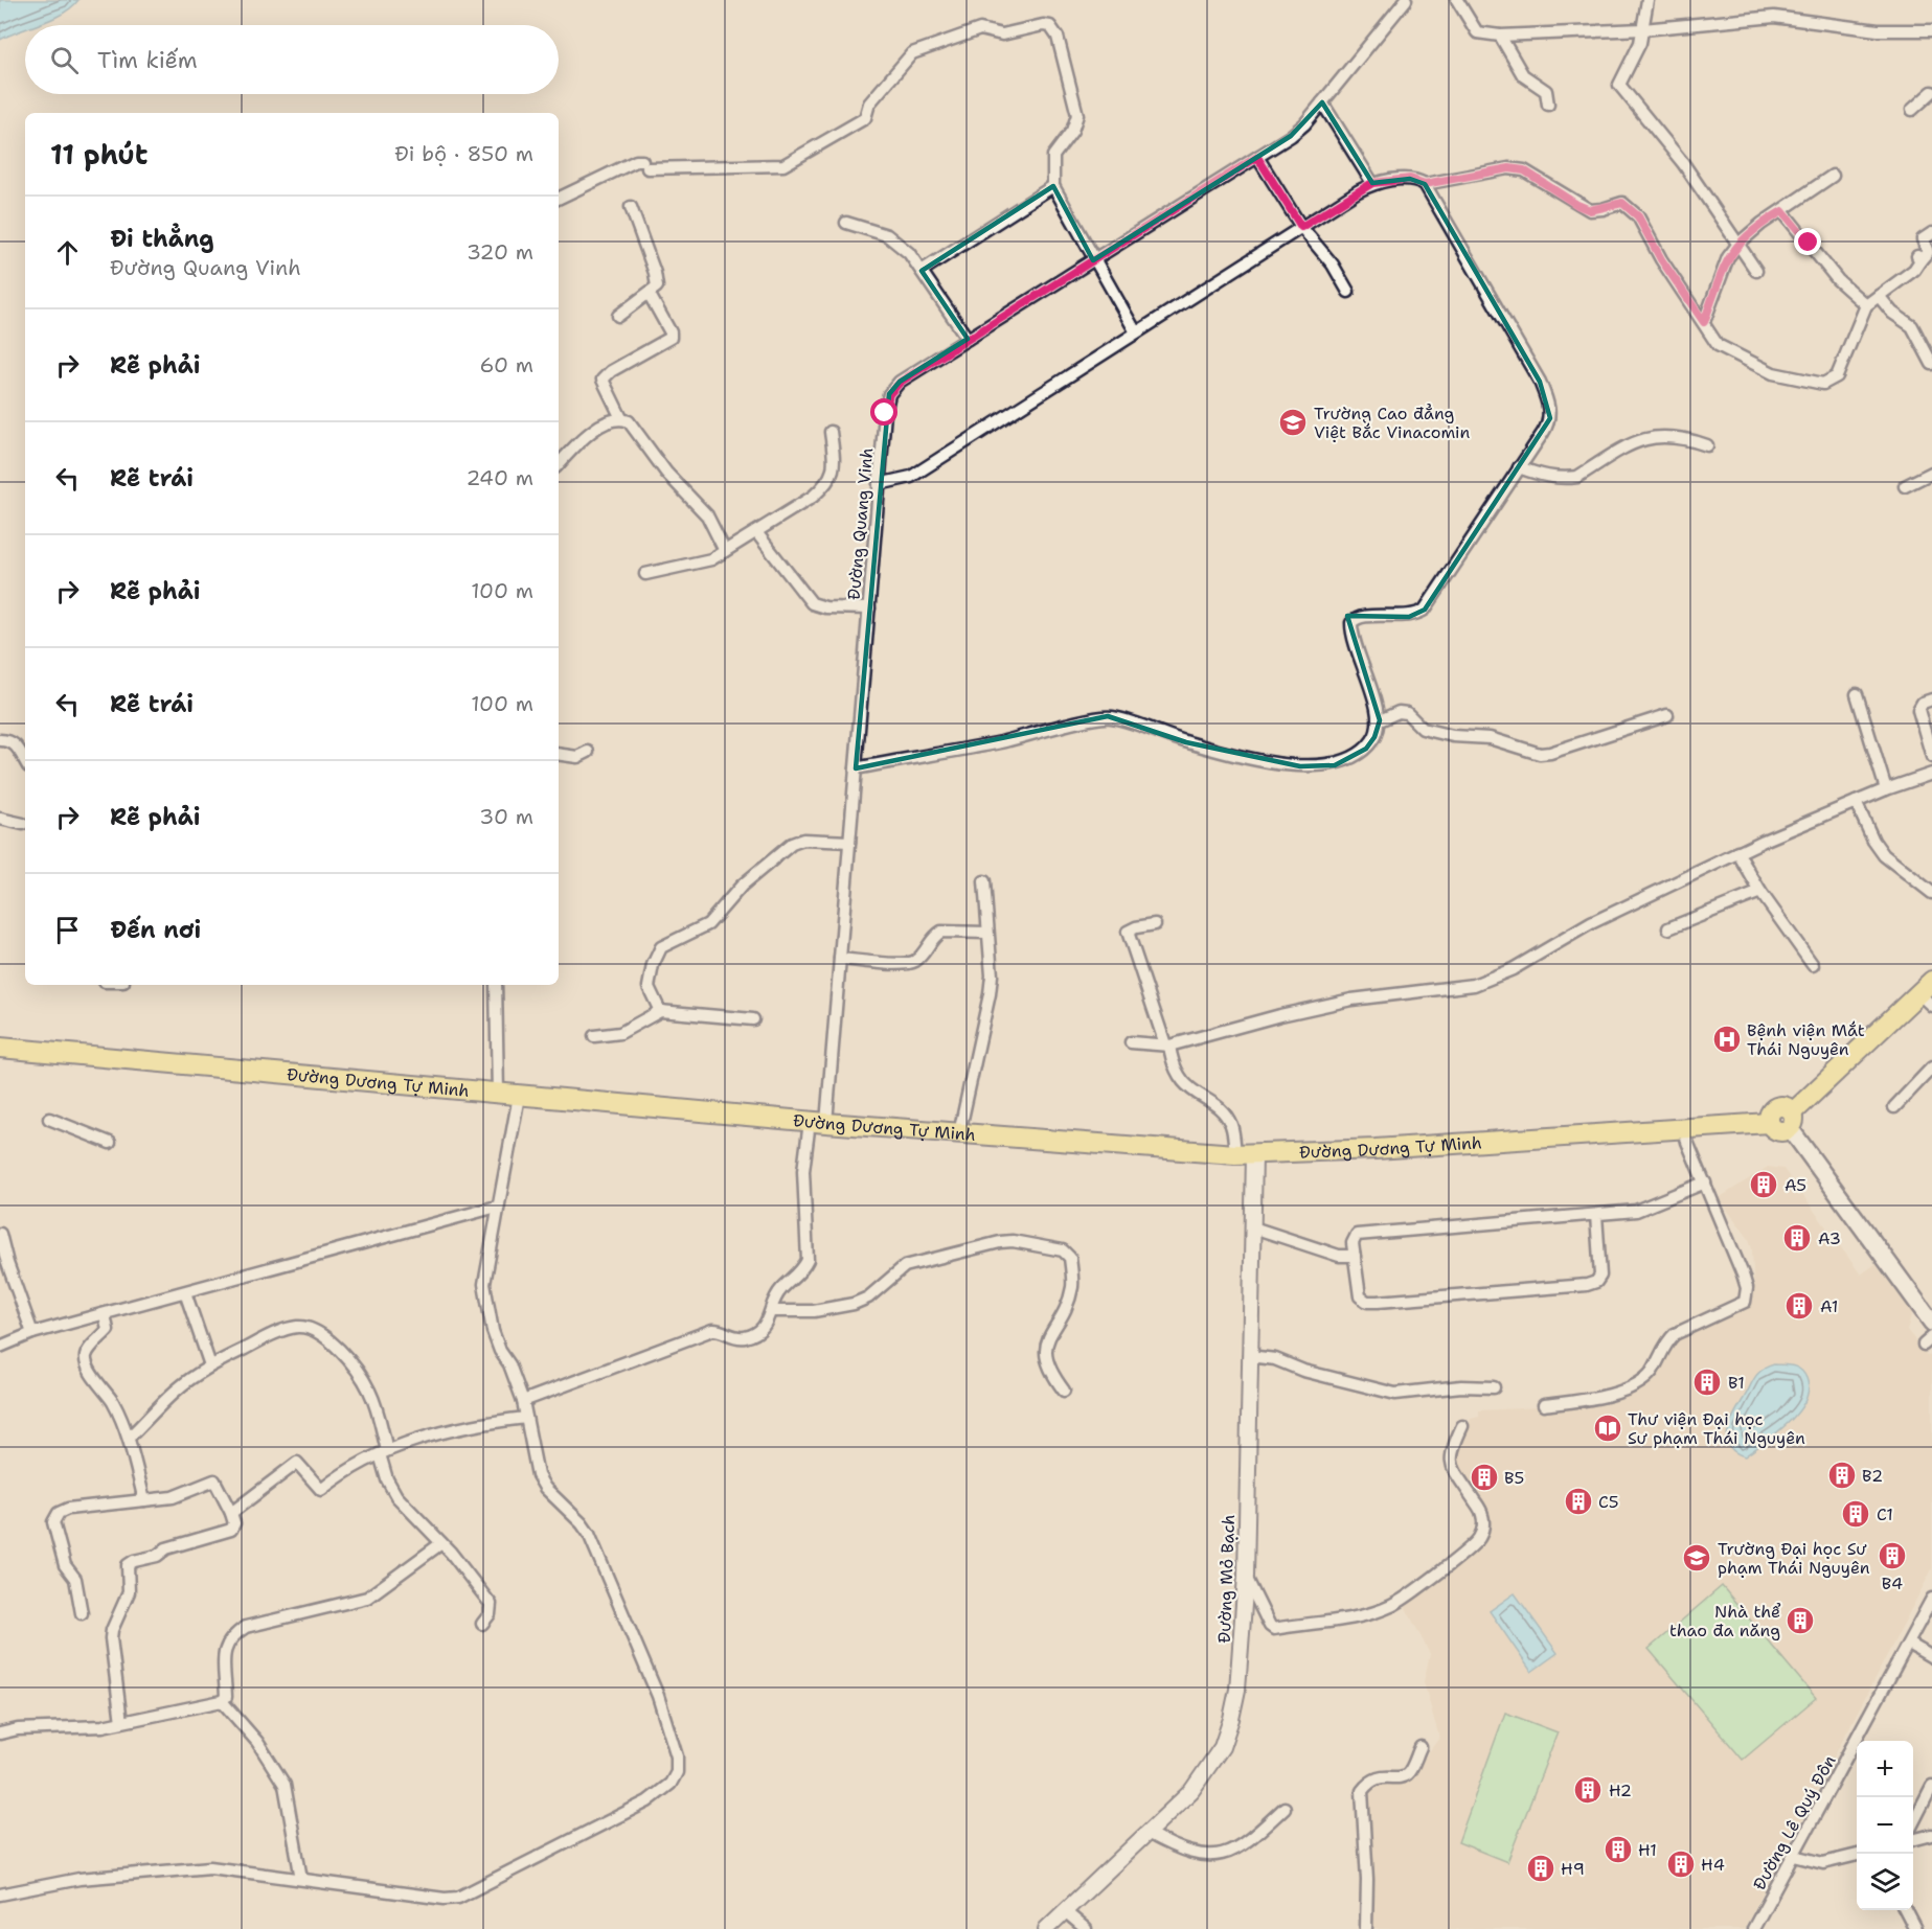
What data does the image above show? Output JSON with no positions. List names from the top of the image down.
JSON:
{
  "streets": {
    "highway": ["Đường Dương Tự Minh"],
    "street": ["Đường Quang Vinh", "Đường Mỏ Bạch", "Đường Lê Quý Đôn"]
  },
  "crossings": [
    ["Đường Quang Vinh", "Đường Dương Tự Minh"],
    ["Đường Dương Tự Minh", "Đường Mỏ Bạch"]
  ],
  "places": {
    "school or university": ["Trường Cao đẳng Việt Bắc Vinacomin", "Trường Đại học Sư phạm Thái Nguyên"],
    "hospital": ["Bệnh viện Mắt Thái Nguyên"],
    "building": [
      "A5",
      "A3",
      "A1",
      "B1",
      "B2",
      "B5",
      "C5",
      "C1",
      "B4",
      "Nhà thể thao đa năng",
      "H2",
      "H1",
      "H4",
      "H9"
    ],
    "library": ["Thư viện Đại học Sư phạm Thái Nguyên"]
  },
  "page": {
    "search": "Tìm kiếm",
    "heading": ["11 phút", "Đi bộ · 850 m"],
    "list": [
      ["Đi thẳng", "Đường Quang Vinh", "320 m"],
      ["Rẽ phải", "60 m"],
      ["Rẽ trái", "240 m"],
      ["Rẽ phải", "100 m"],
      ["Rẽ trái", "100 m"],
      ["Rẽ phải", "30 m"],
      "Đến nơi"
    ],
    "map_buttons": ["+", "−"]
  }
}
